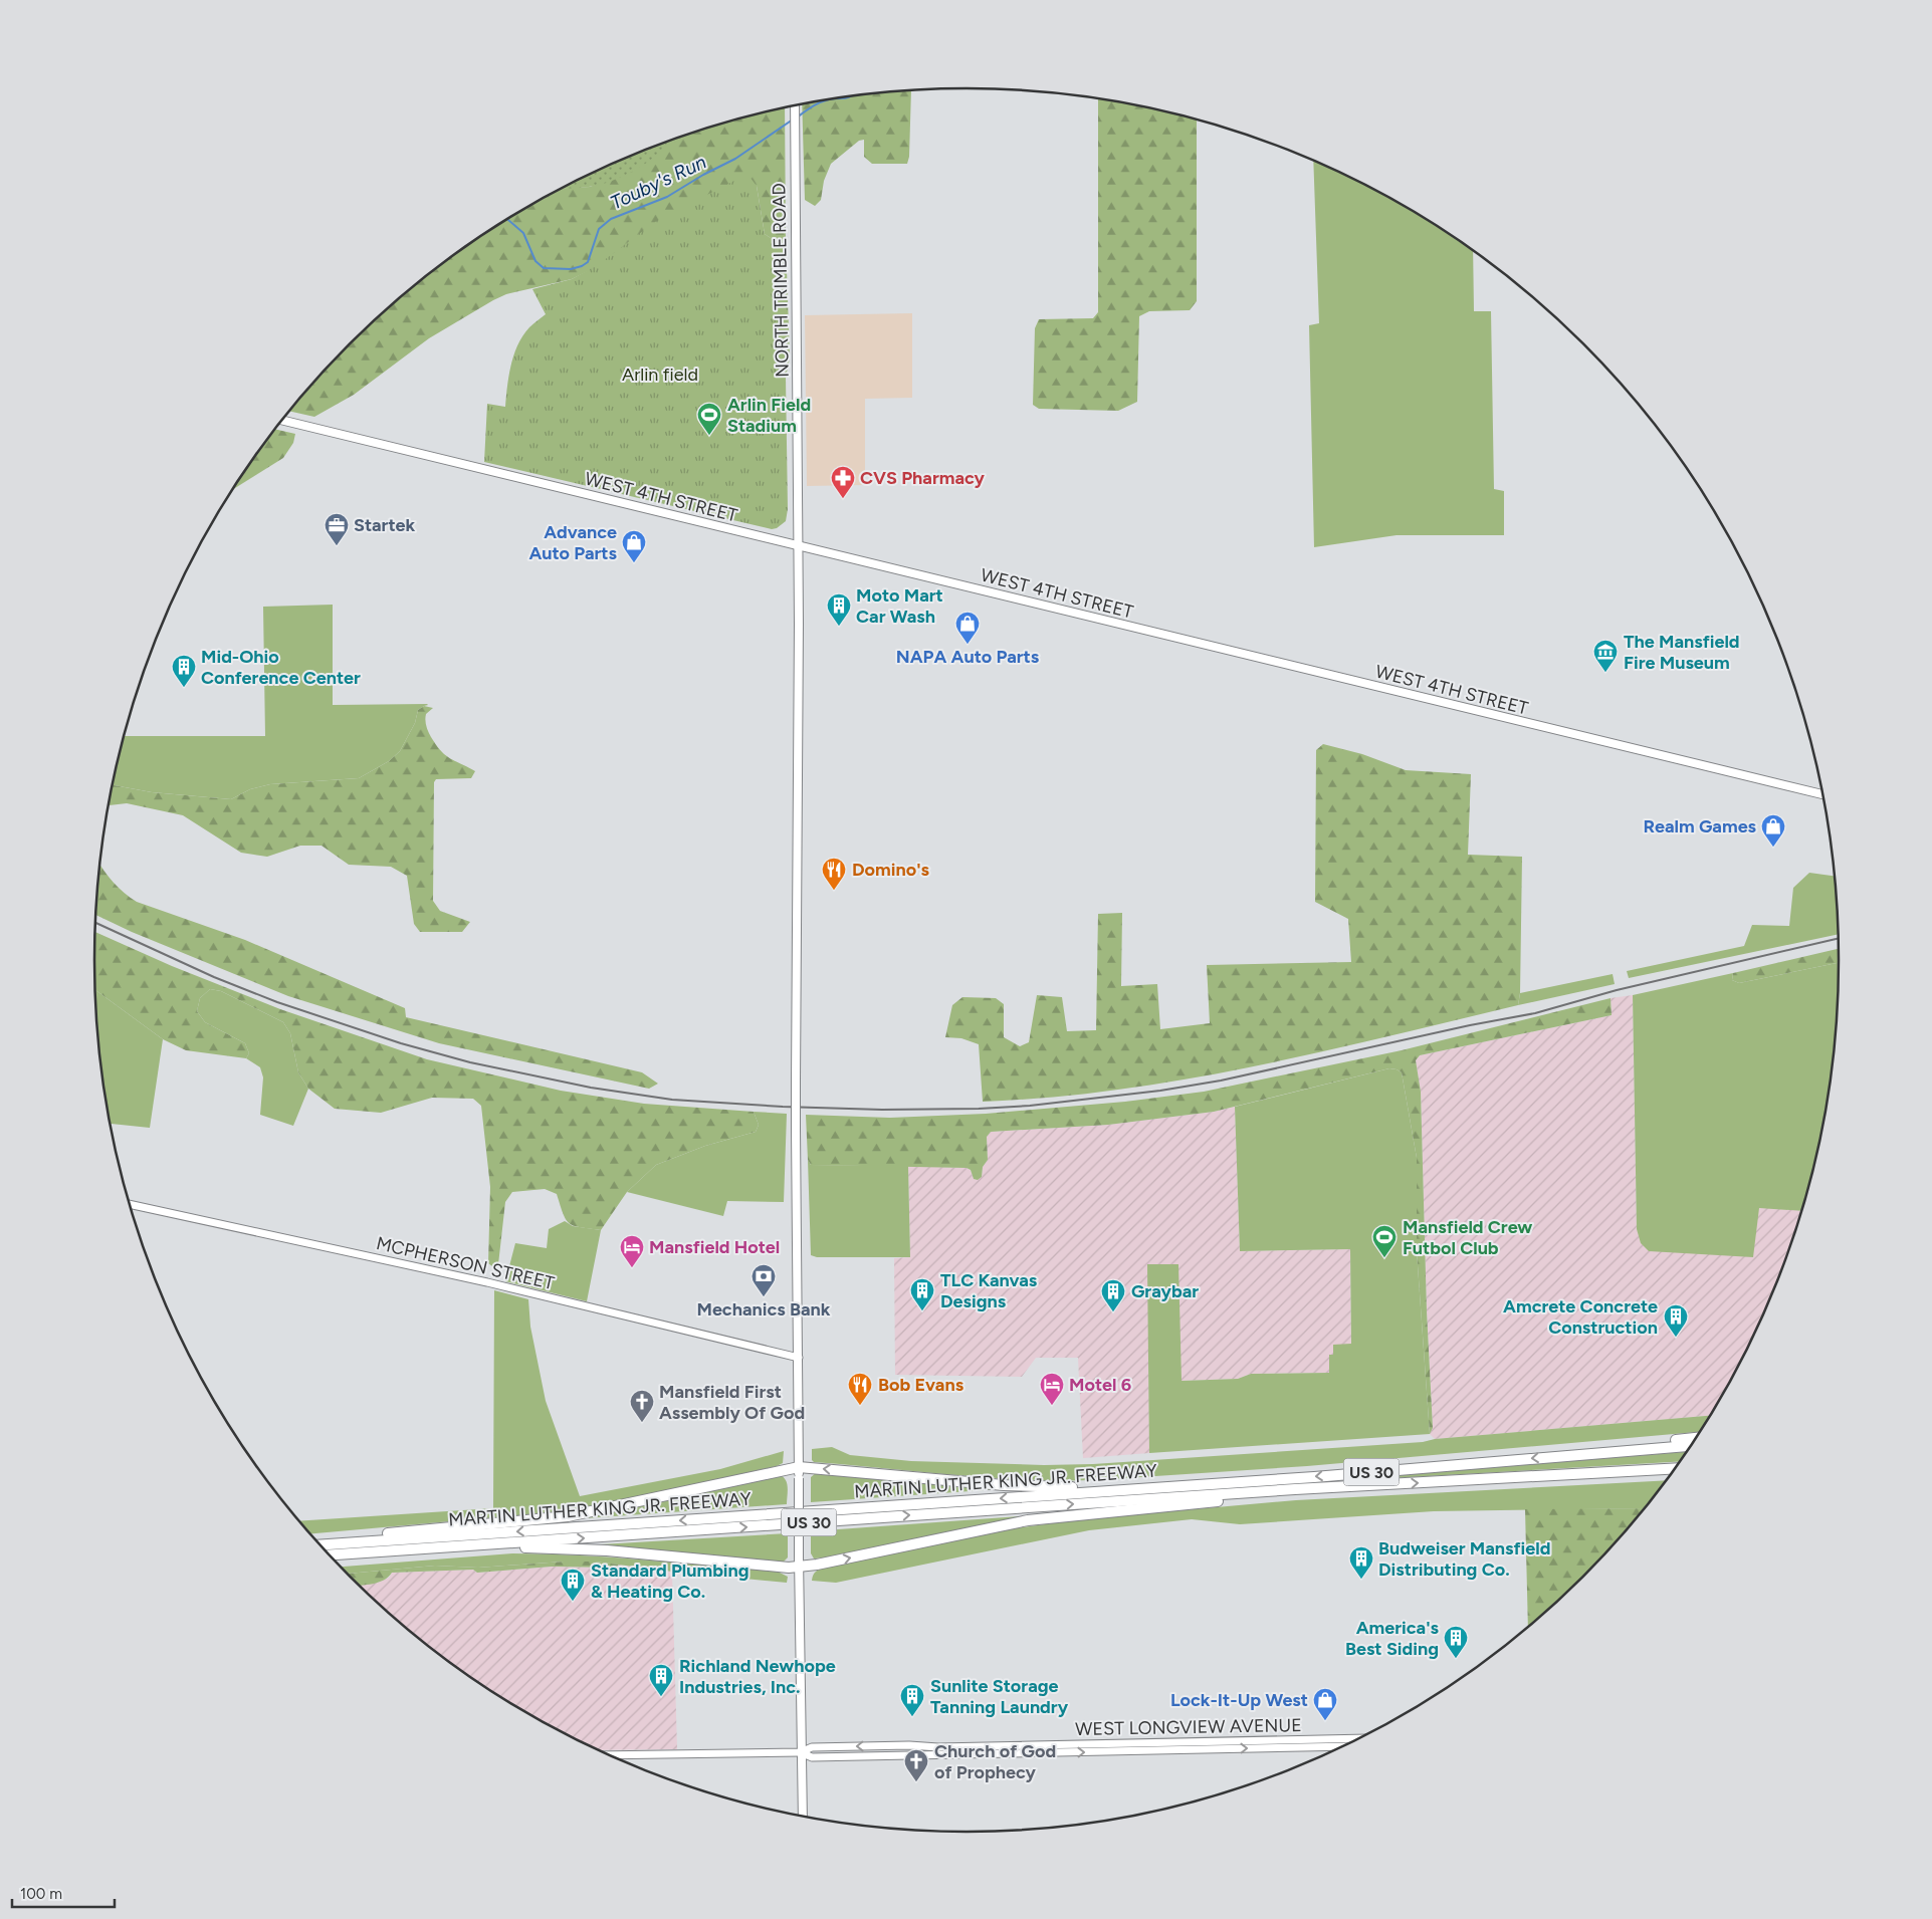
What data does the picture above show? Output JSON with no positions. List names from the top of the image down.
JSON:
{
  "streets": {
    "highway": ["US 30", "MARTIN LUTHER KING JR. FREEWAY"],
    "main road": ["NORTH TRIMBLE ROAD", "WEST 4TH STREET"],
    "street": ["MCPHERSON STREET", "WEST LONGVIEW AVENUE"]
  },
  "crossings": [
    ["NORTH TRIMBLE ROAD", "WEST 4TH STREET"],
    ["NORTH TRIMBLE ROAD", "MCPHERSON STREET"]
  ],
  "water": ["Touby's Run"],
  "parks": ["Arlin field"],
  "places": {
    "sports": ["Arlin Field Stadium", "Mansfield Crew Futbol Club"],
    "pharmacy": ["CVS Pharmacy"],
    "office": ["Startek"],
    "shop": [
      "Advance Auto Parts",
      "NAPA Auto Parts",
      "Realm Games",
      "Lock-It-Up West"
    ],
    "building": [
      "Moto Mart Car Wash",
      "Mid-Ohio Conference Center",
      "TLC Kanvas Designs",
      "Graybar",
      "Amcrete Concrete Construction",
      "Budweiser Mansfield Distributing Co.",
      "Standard Plumbing & Heating Co.",
      "America's Best Siding",
      "Richland Newhope Industries, Inc.",
      "Sunlite Storage Tanning Laundry"
    ],
    "museum": ["The Mansfield Fire Museum"],
    "restaurant": ["Domino's", "Bob Evans"],
    "hotel": ["Mansfield Hotel", "Motel 6"],
    "bank": ["Mechanics Bank"],
    "church": ["Mansfield First Assembly Of God", "Church of God of Prophecy"]
  },
  "scale_bar": "100 m"
}
